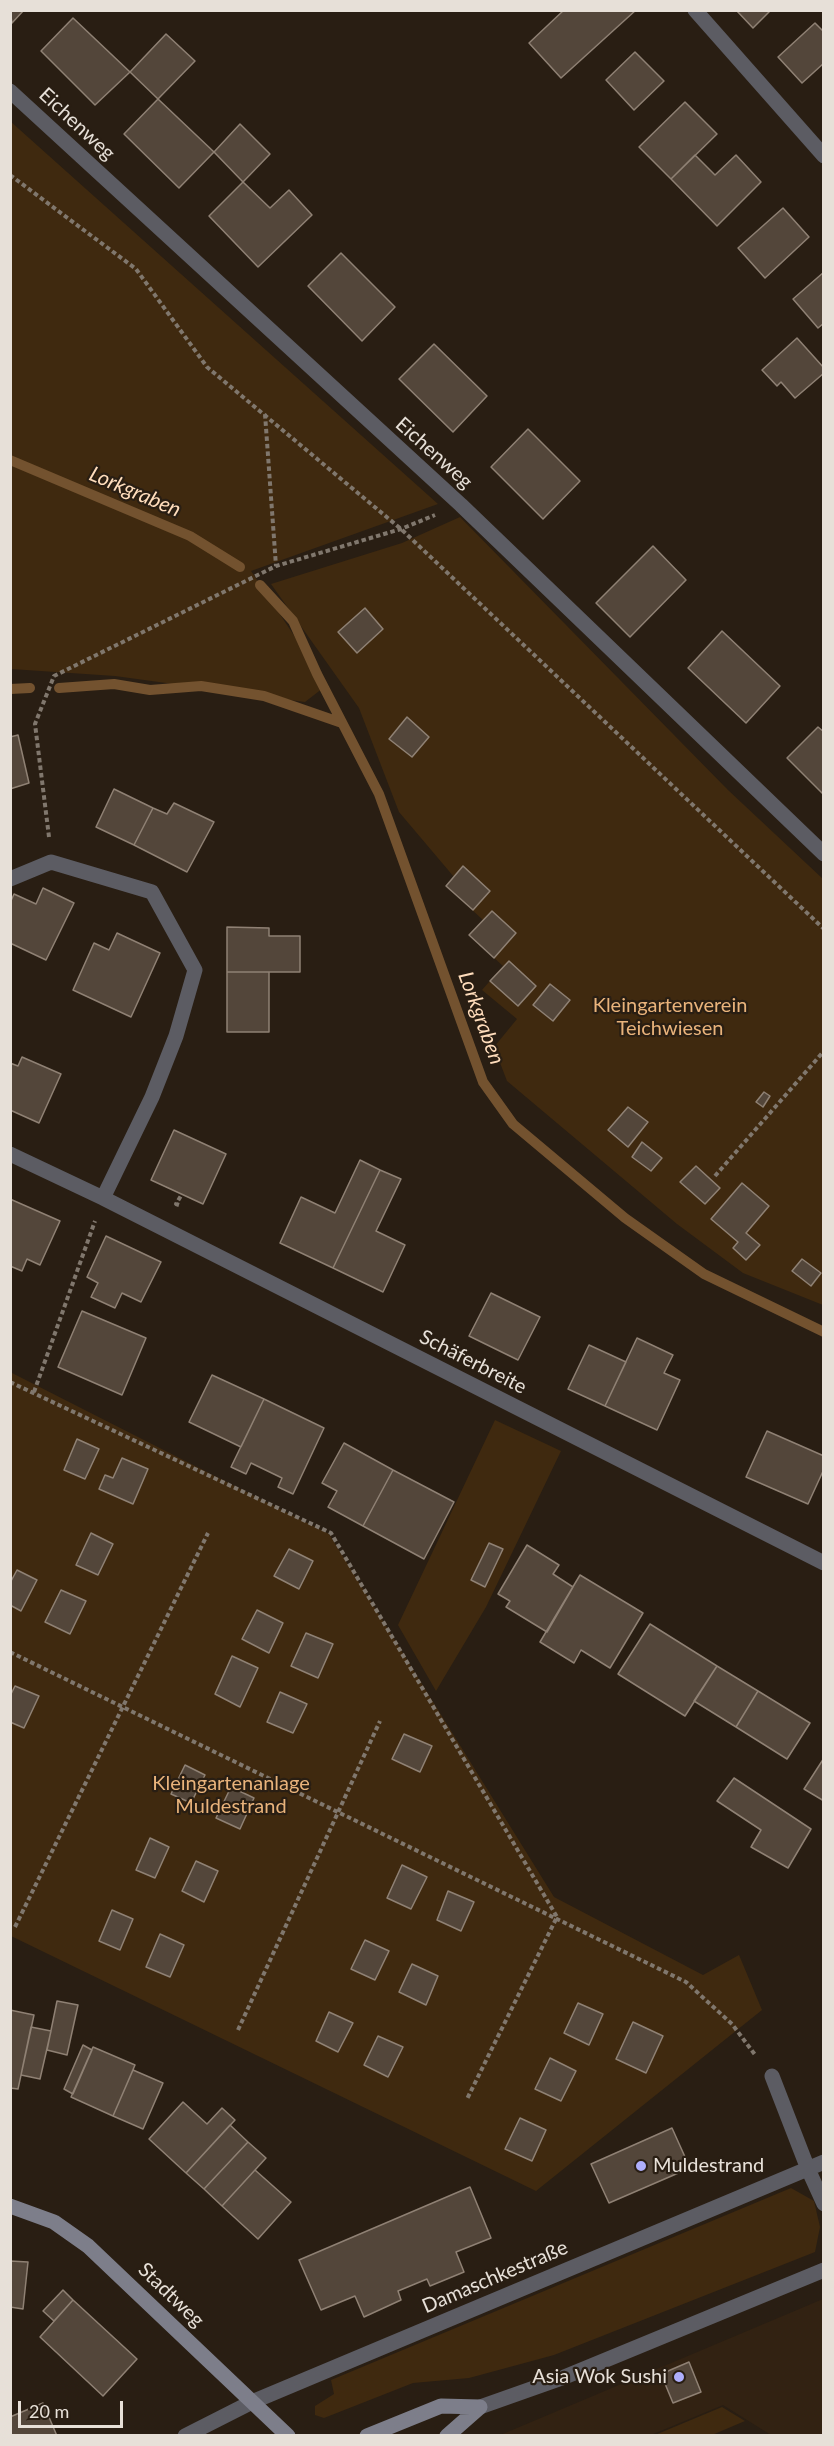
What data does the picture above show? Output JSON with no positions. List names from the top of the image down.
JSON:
{
  "streets": {
    "street": [
      "Eichenweg",
      "Schäferbreite",
      "Damaschkestraße",
      "Stadtweg"
    ]
  },
  "crossings": [
    ["Damaschkestraße", "Stadtweg"]
  ],
  "water": ["Lorkgraben"],
  "parks": ["Kleingartenverein Teichwiesen", "Kleingartenanlage Muldestrand"],
  "places": ["Muldestrand", "Asia Wok Sushi"],
  "scale_bar": "20 m"
}
